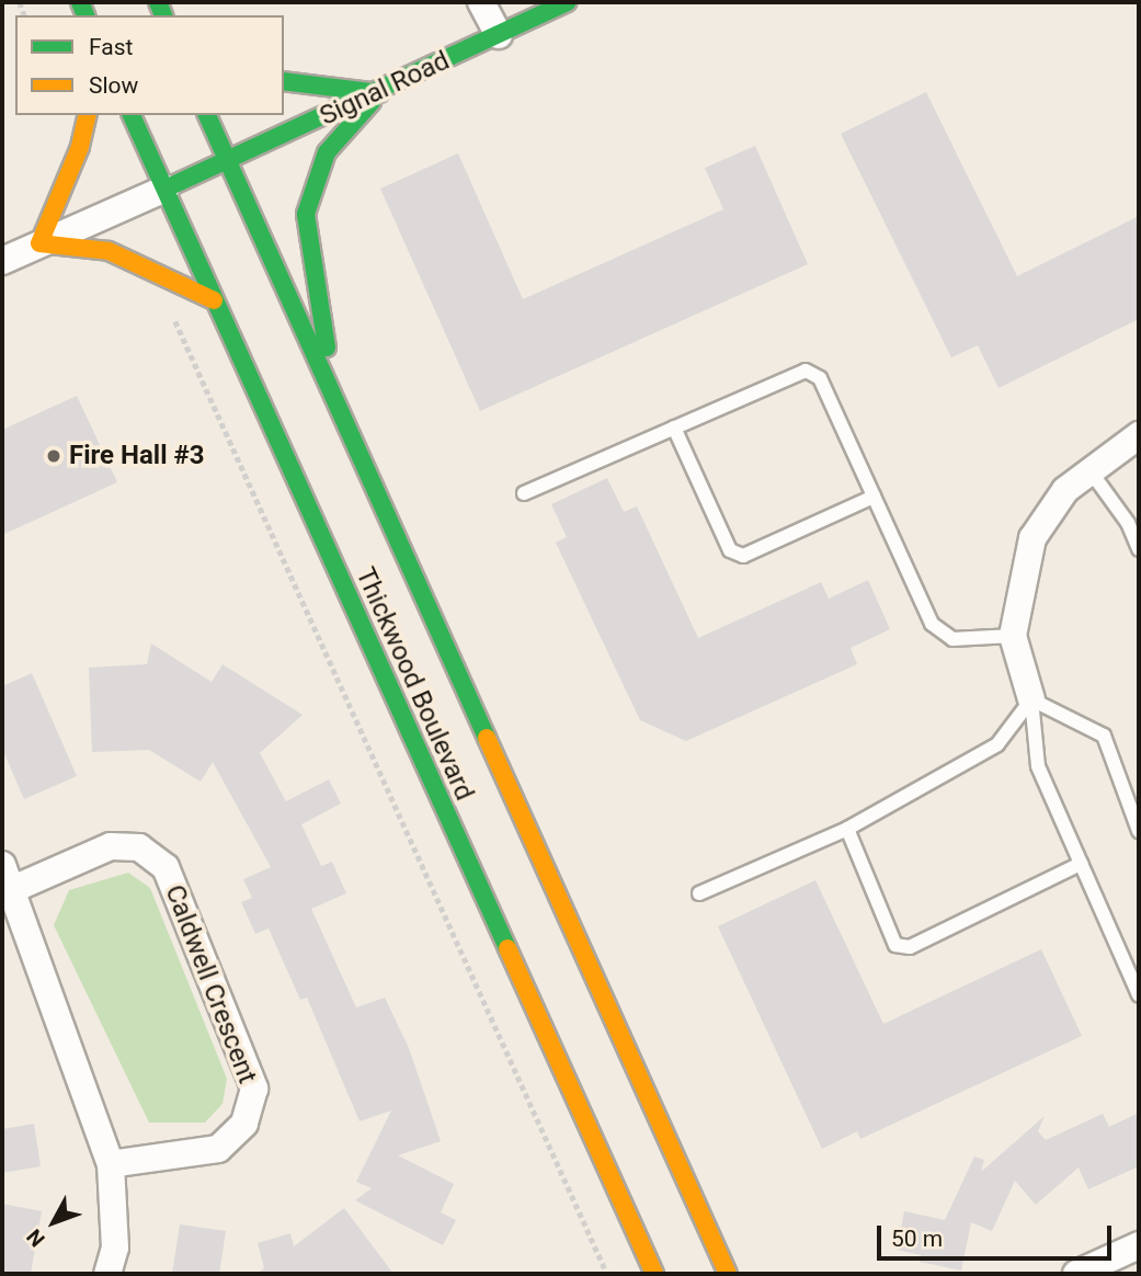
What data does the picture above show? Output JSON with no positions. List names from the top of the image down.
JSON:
{
  "streets": {
    "main road": ["Signal Road", "Thickwood Boulevard"],
    "street": ["Caldwell Crescent"]
  },
  "crossings": [
    ["Signal Road", "Thickwood Boulevard"]
  ],
  "places": ["Fire Hall #3"],
  "legend": ["Fast", "Slow"],
  "scale_bar": "50 m",
  "north": "bottom left"
}
